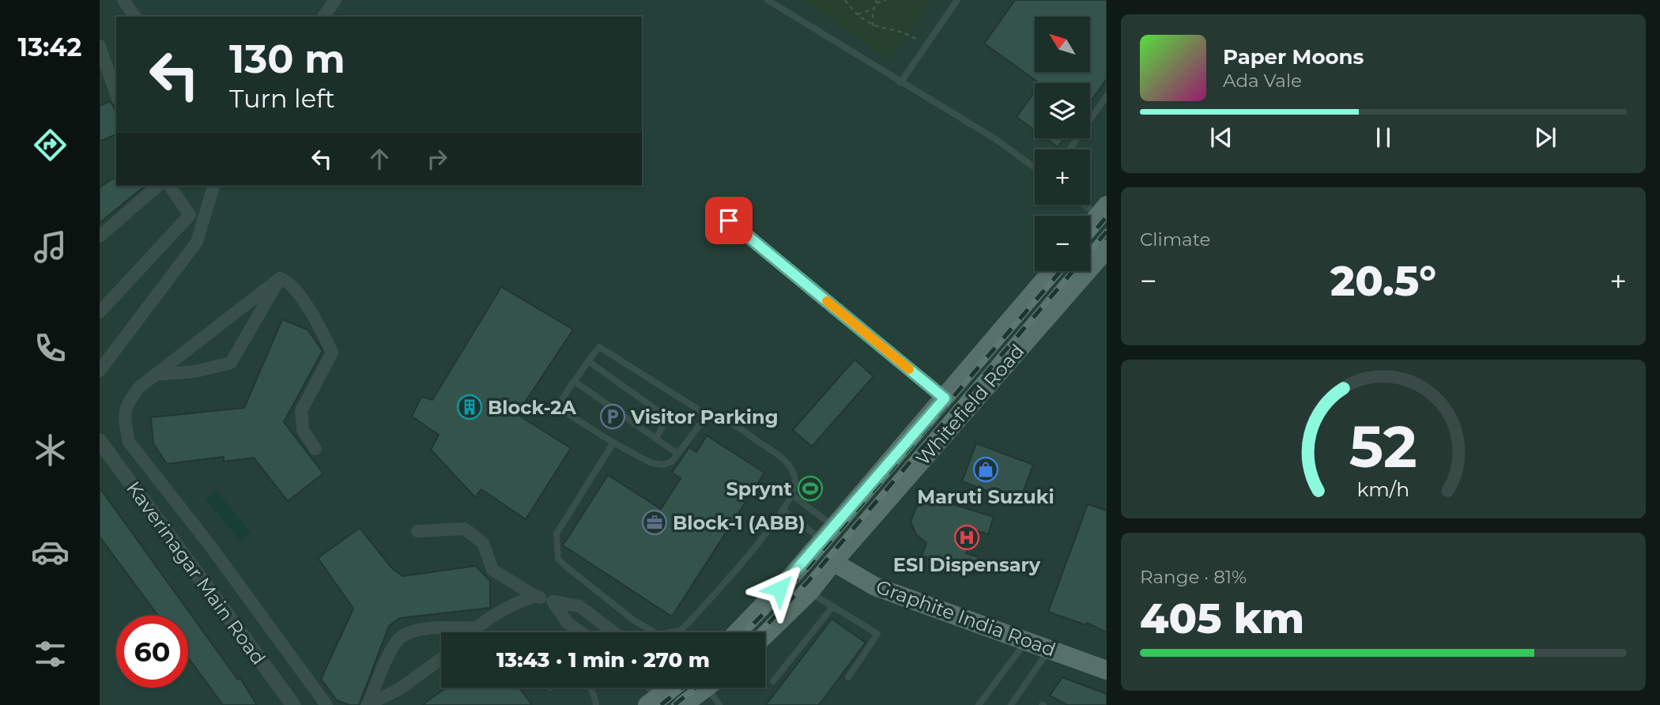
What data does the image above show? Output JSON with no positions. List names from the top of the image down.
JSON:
{
  "streets": {
    "main road": ["Whitefield Road", "Graphite India Road"],
    "street": ["Kaverinagar Main Road"]
  },
  "crossings": [
    ["Whitefield Road", "Graphite India Road"]
  ],
  "places": {
    "building": ["Block-2A"],
    "parking": ["Visitor Parking"],
    "shop": ["Maruti Suzuki"],
    "sports": ["Sprynt"],
    "office": ["Block-1 (ABB)"],
    "hospital": ["ESI Dispensary"]
  },
  "north": "top left",
  "page": {
    "tabs": "13:42",
    "map_buttons": ["+", "−"],
    "turn": ["130 m", "Turn left"],
    "song": ["Paper Moons", "Ada Vale"],
    "tile": [
      "Climate",
      ["Range · 81%", "405 km"]
    ],
    "heat": ["−", "20.5°", "+"],
    "limit": "60",
    "trip": "13:43 · 1 min · 270 m",
    "gauge": ["52", "km/h"]
  }
}
